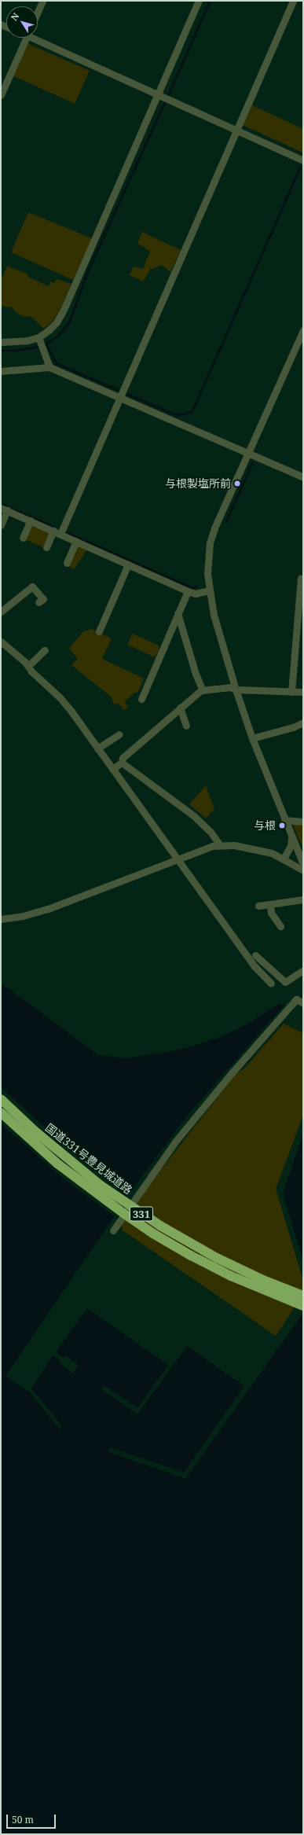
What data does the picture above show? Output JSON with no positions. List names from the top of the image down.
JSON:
{
  "streets": {
    "highway": ["国道331号豊見城道路", "331"]
  },
  "places": ["与根製塩所前", "与根"],
  "scale_bar": "50 m",
  "north": "top left"
}
